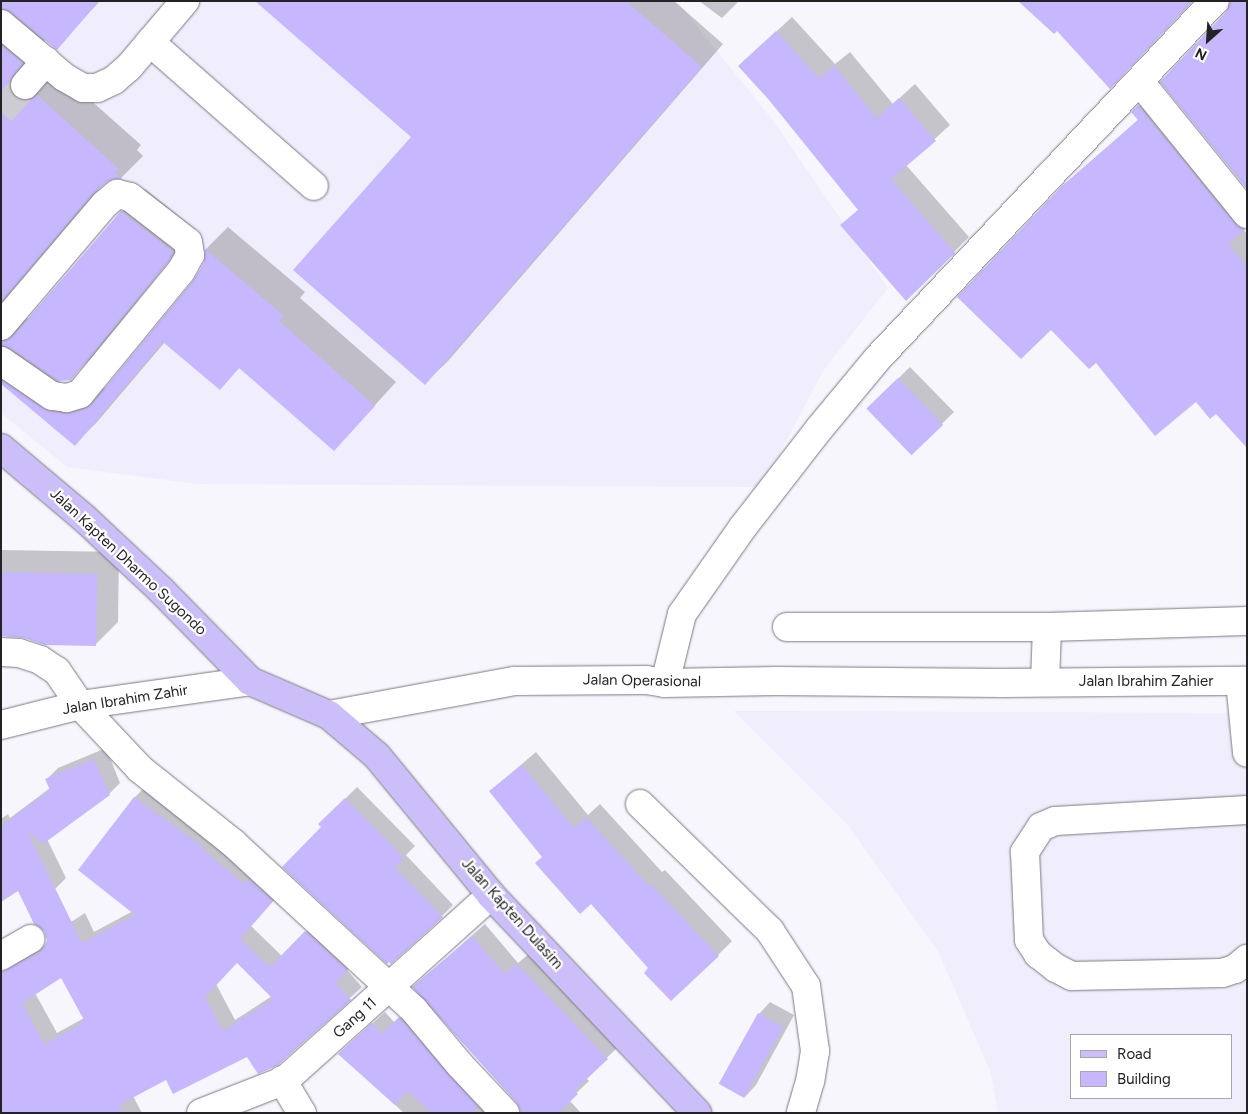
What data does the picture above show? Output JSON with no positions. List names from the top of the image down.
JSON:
{
  "streets": {
    "main road": ["Jalan Kapten Dharmo Sugondo", "Jalan Kapten Dulasim"],
    "street": [
      "Jalan Operasional",
      "Jalan Ibrahim Zahier",
      "Jalan Ibrahim Zahir",
      "Gang 11"
    ]
  },
  "crossings": [
    ["Jalan Kapten Dharmo Sugondo", "Jalan Ibrahim Zahir"],
    ["Jalan Operasional", "Jalan Ibrahim Zahier"],
    ["Jalan Operasional", "Jalan Kapten Dulasim"],
    ["Jalan Kapten Dulasim", "Gang 11"]
  ],
  "legend": ["Road", "Building"],
  "north": "bottom left"
}
